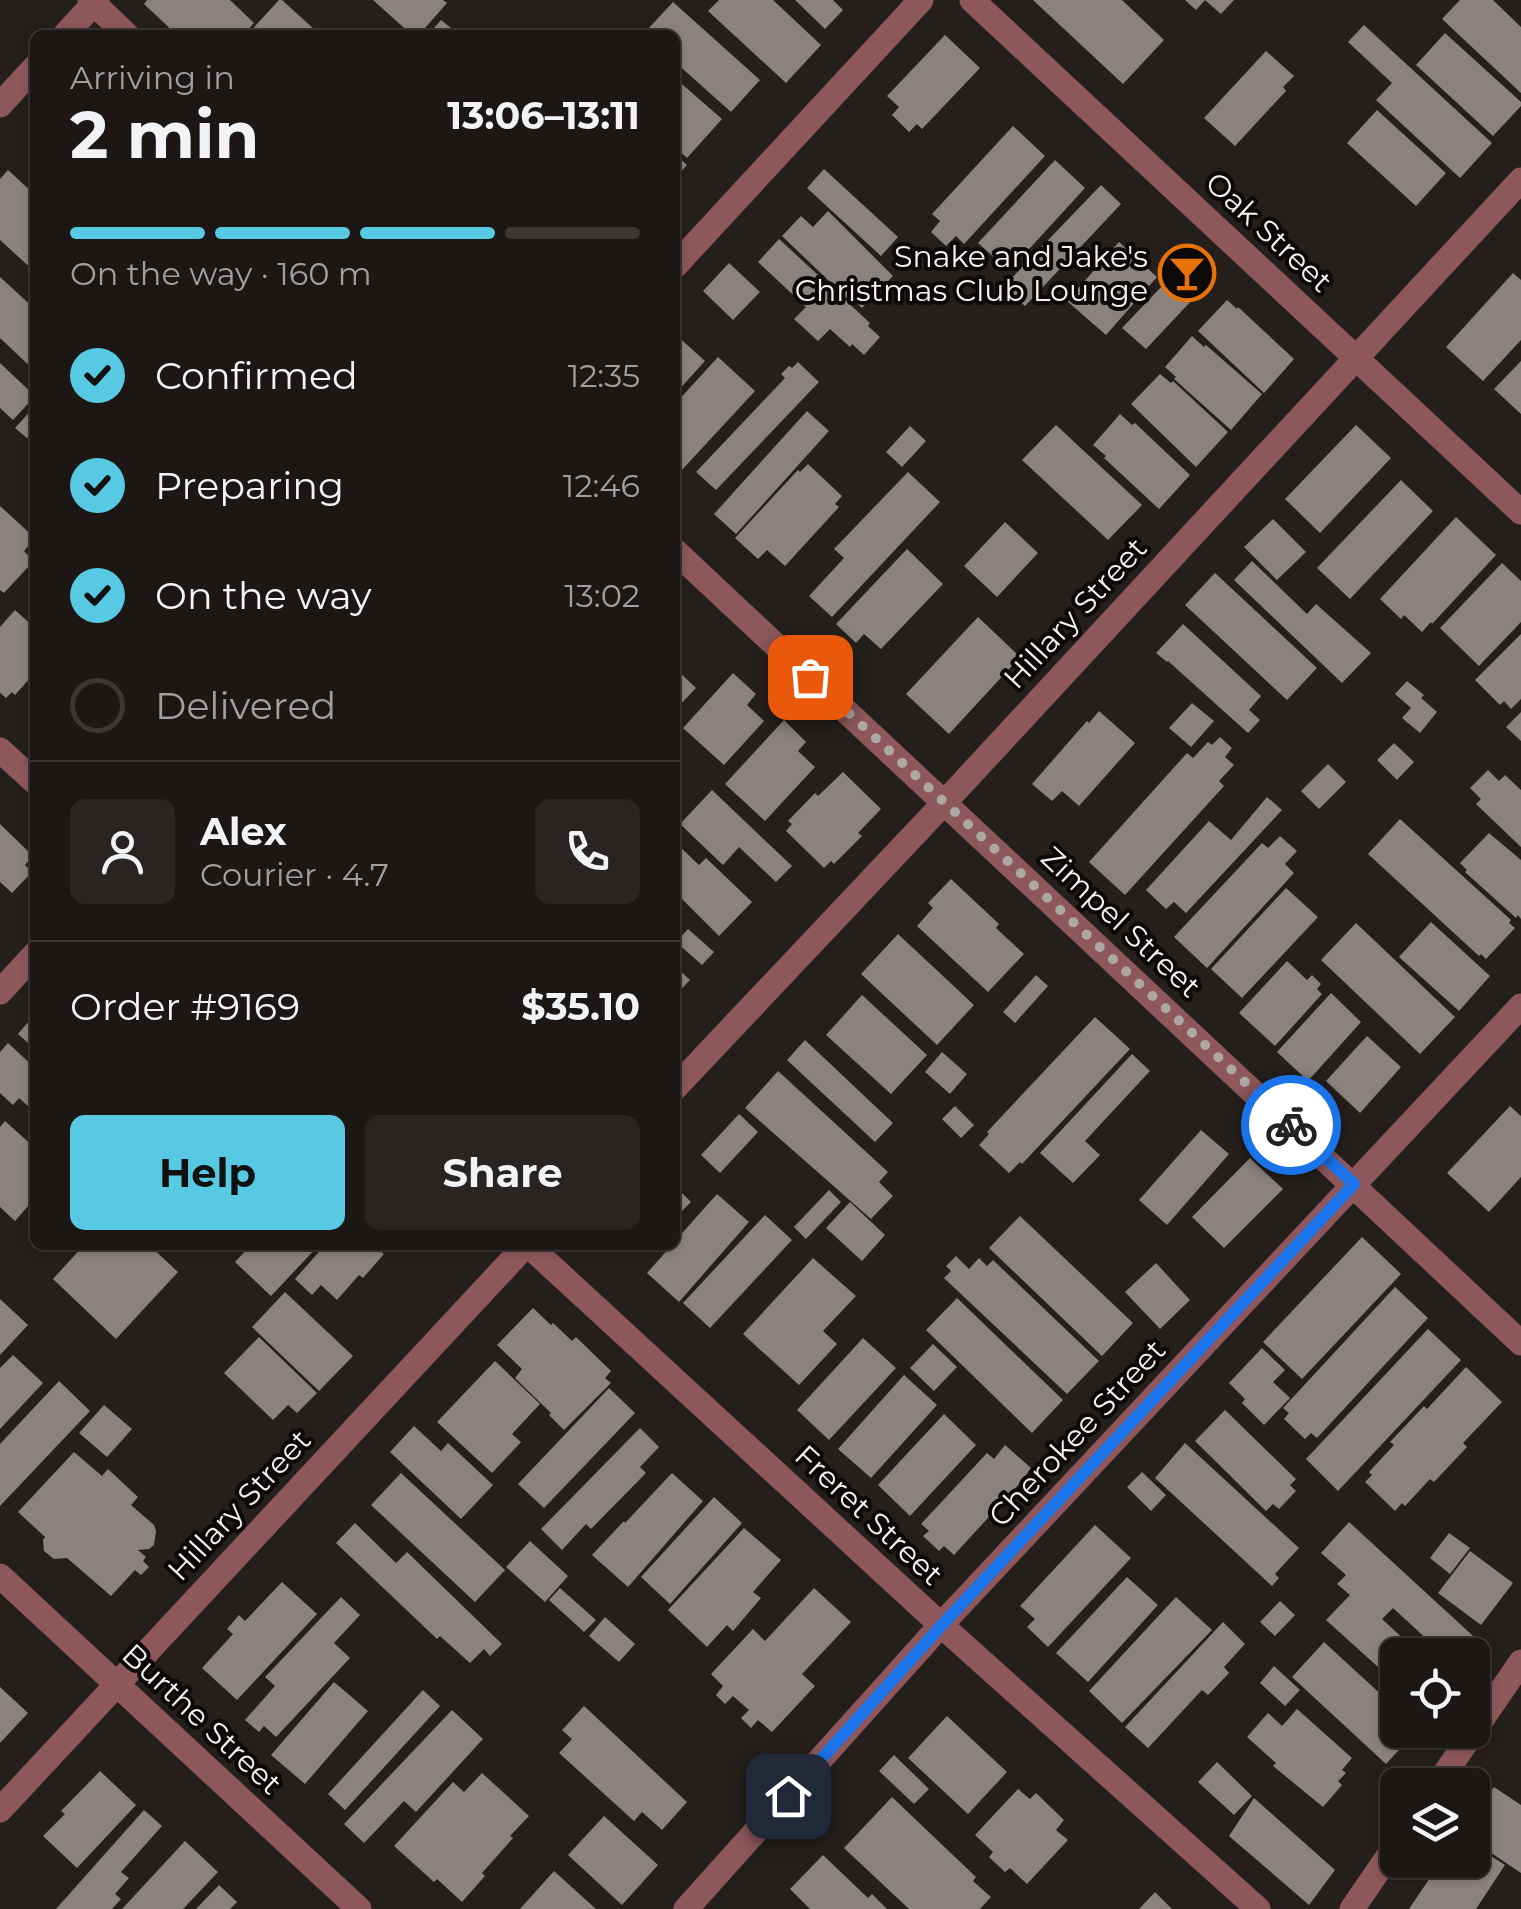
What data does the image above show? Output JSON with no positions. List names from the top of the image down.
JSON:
{
  "streets": {
    "street": [
      "Oak Street",
      "Hillary Street",
      "Zimpel Street",
      "Cherokee Street",
      "Freret Street",
      "Burthe Street"
    ]
  },
  "crossings": [
    ["Oak Street", "Hillary Street"],
    ["Hillary Street", "Zimpel Street"],
    ["Hillary Street", "Burthe Street"],
    ["Zimpel Street", "Cherokee Street"],
    ["Cherokee Street", "Freret Street"]
  ],
  "places": {
    "bar": ["Snake and Jake's Christmas Club Lounge"]
  },
  "page": {
    "heading": ["2 min", "Arriving in", "13:06–13:11"],
    "panel": [
      "Alex",
      "Courier · 4.7",
      "Order #9169",
      "$35.10"
    ],
    "bar": "On the way · 160 m",
    "list": [
      ["Confirmed", "12:35"],
      ["Preparing", "12:46"],
      ["On the way", "13:02"],
      "Delivered"
    ],
    "buttons": ["Help", "Share"]
  }
}
